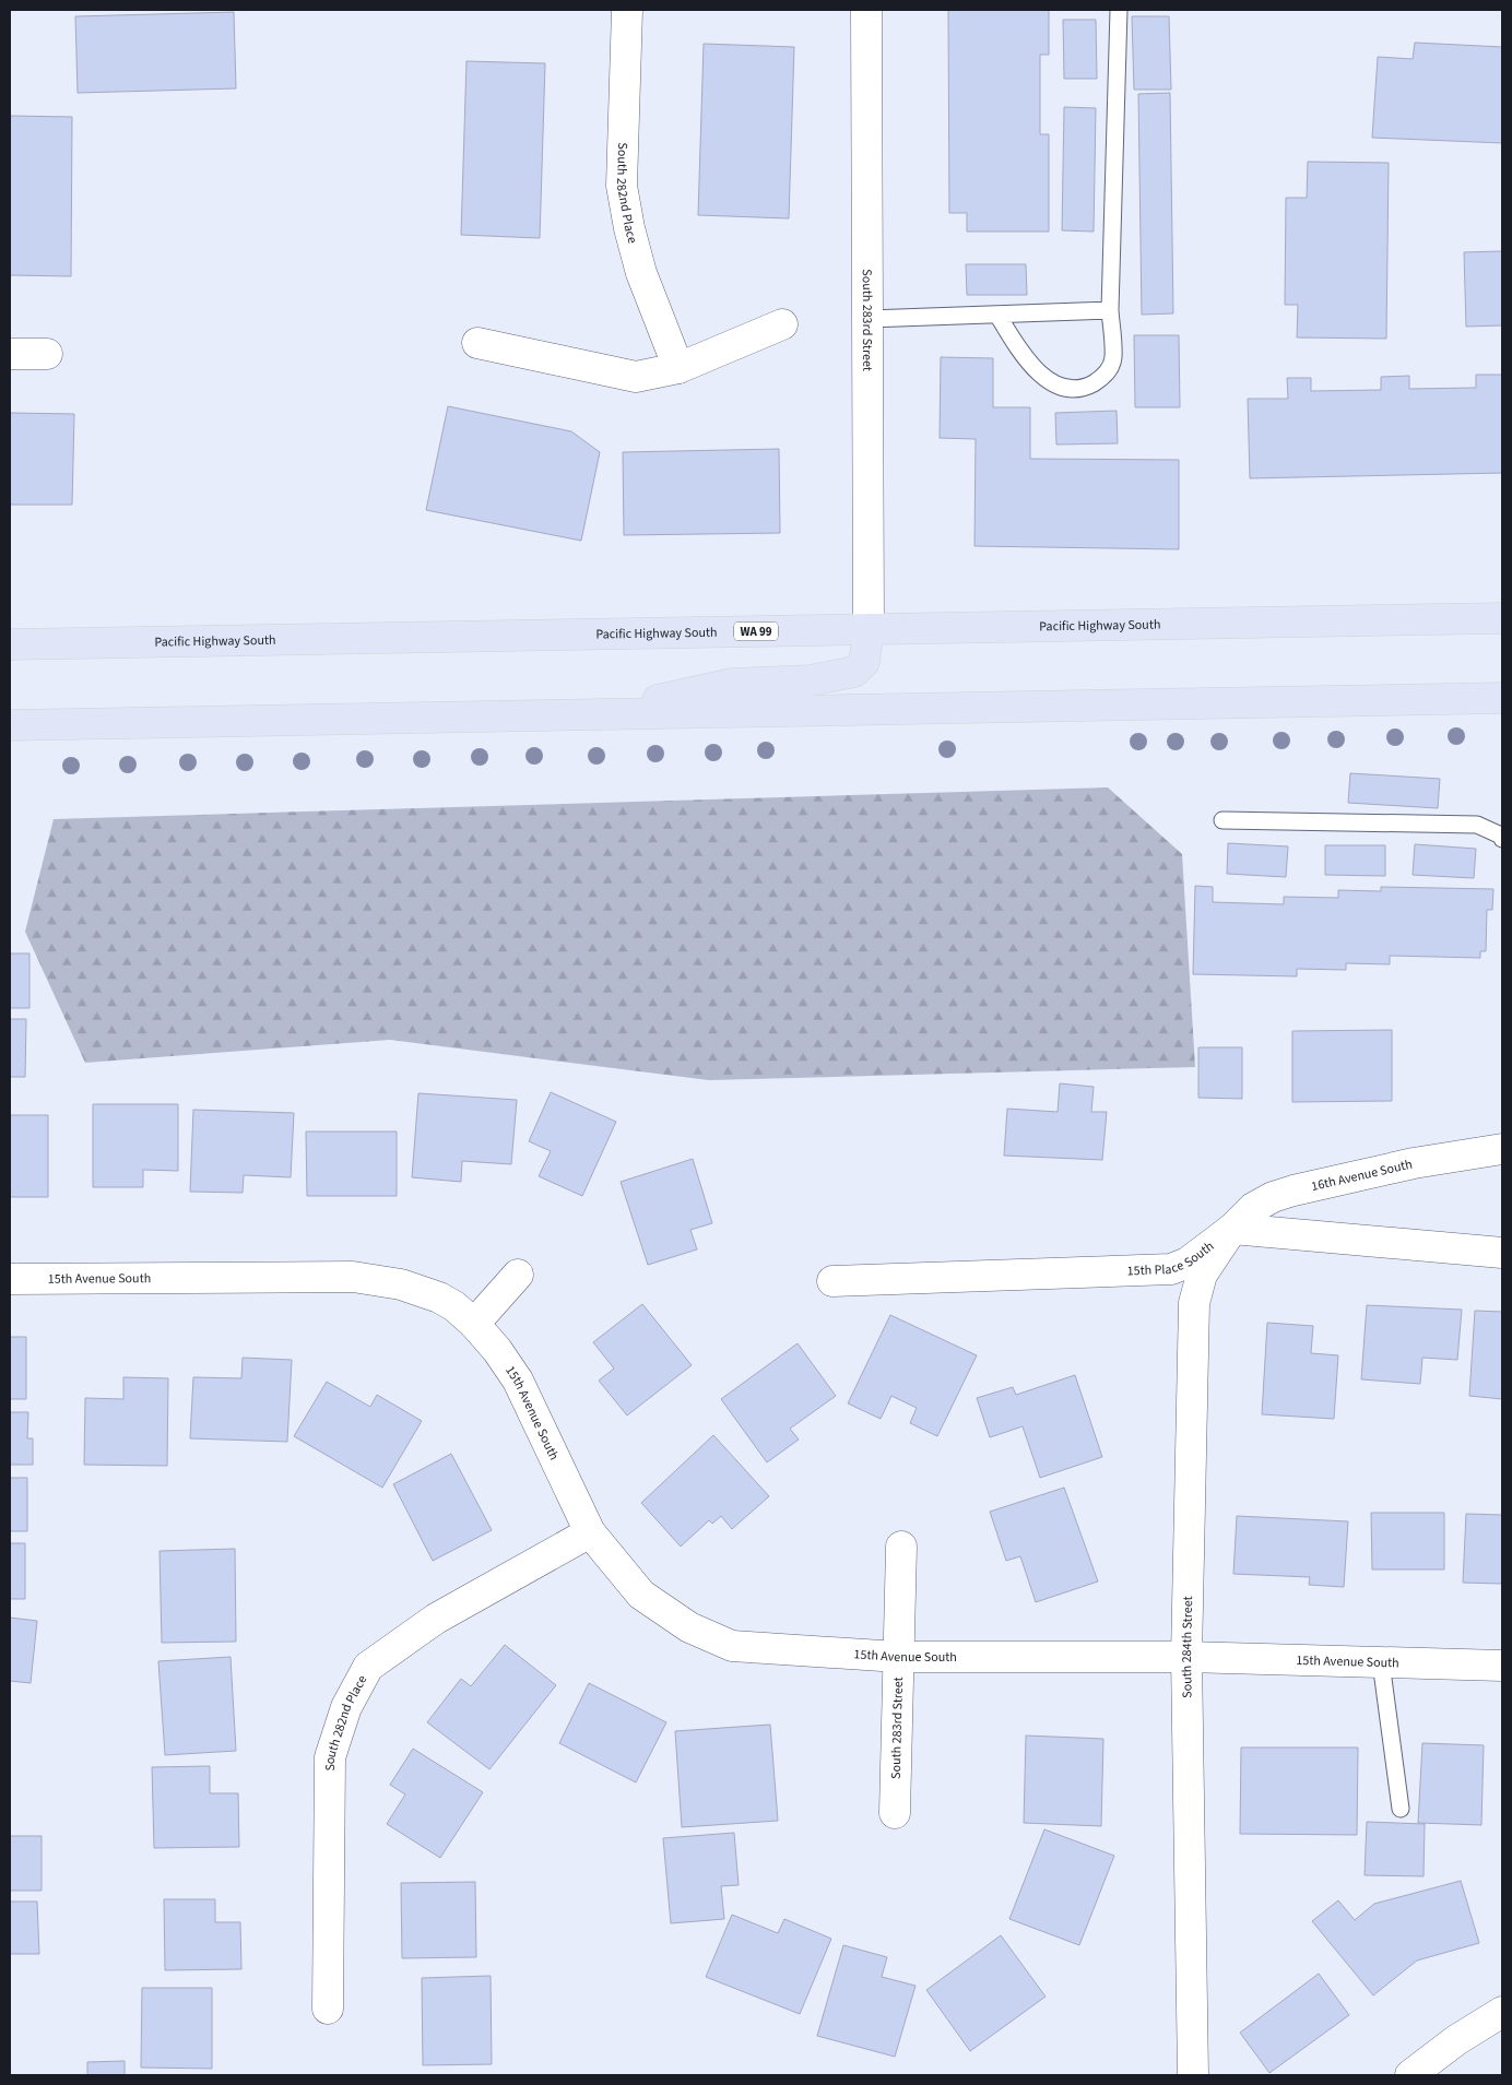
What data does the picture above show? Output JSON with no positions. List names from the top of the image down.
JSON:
{
  "streets": {
    "main road": ["Pacific Highway South", "WA 99"],
    "street": [
      "South 282nd Place",
      "South 283rd Street",
      "16th Avenue South",
      "15th Place South",
      "15th Avenue South",
      "South 284th Street"
    ]
  },
  "crossings": [
    ["South 282nd Place", "15th Avenue South"],
    ["South 283rd Street", "Pacific Highway South"],
    ["South 283rd Street", "15th Avenue South"],
    ["16th Avenue South", "15th Place South"],
    ["16th Avenue South", "South 284th Street"],
    ["15th Place South", "South 284th Street"],
    ["15th Avenue South", "South 284th Street"]
  ]
}
